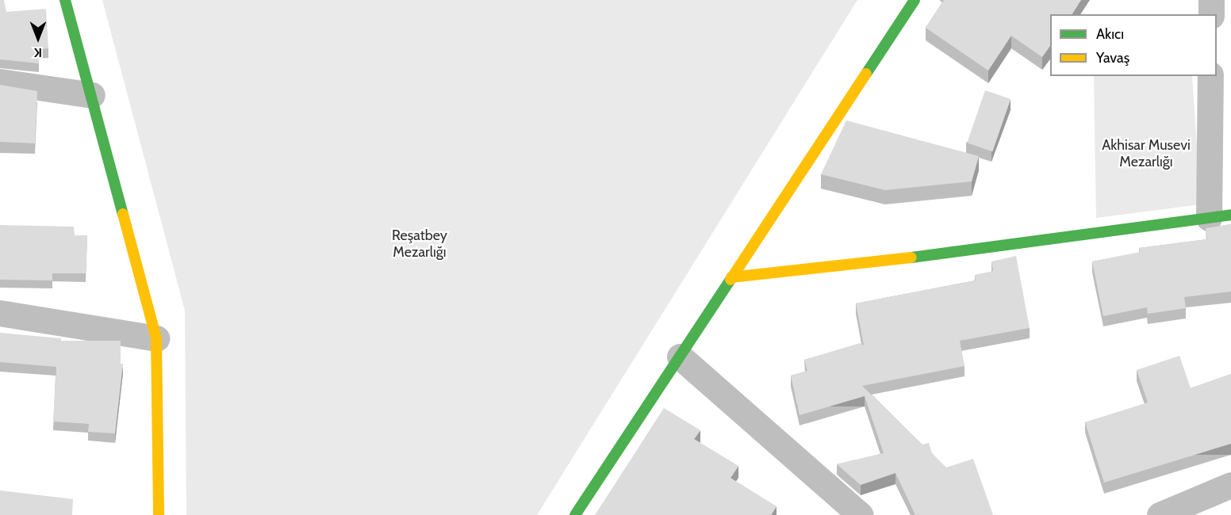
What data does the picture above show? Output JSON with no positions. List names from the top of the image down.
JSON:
{
  "parks": ["Akhisar Musevi Mezarlığı", "Reşatbey Mezarlığı"],
  "legend": ["Akıcı", "Yavaş"],
  "north": "bottom"
}
